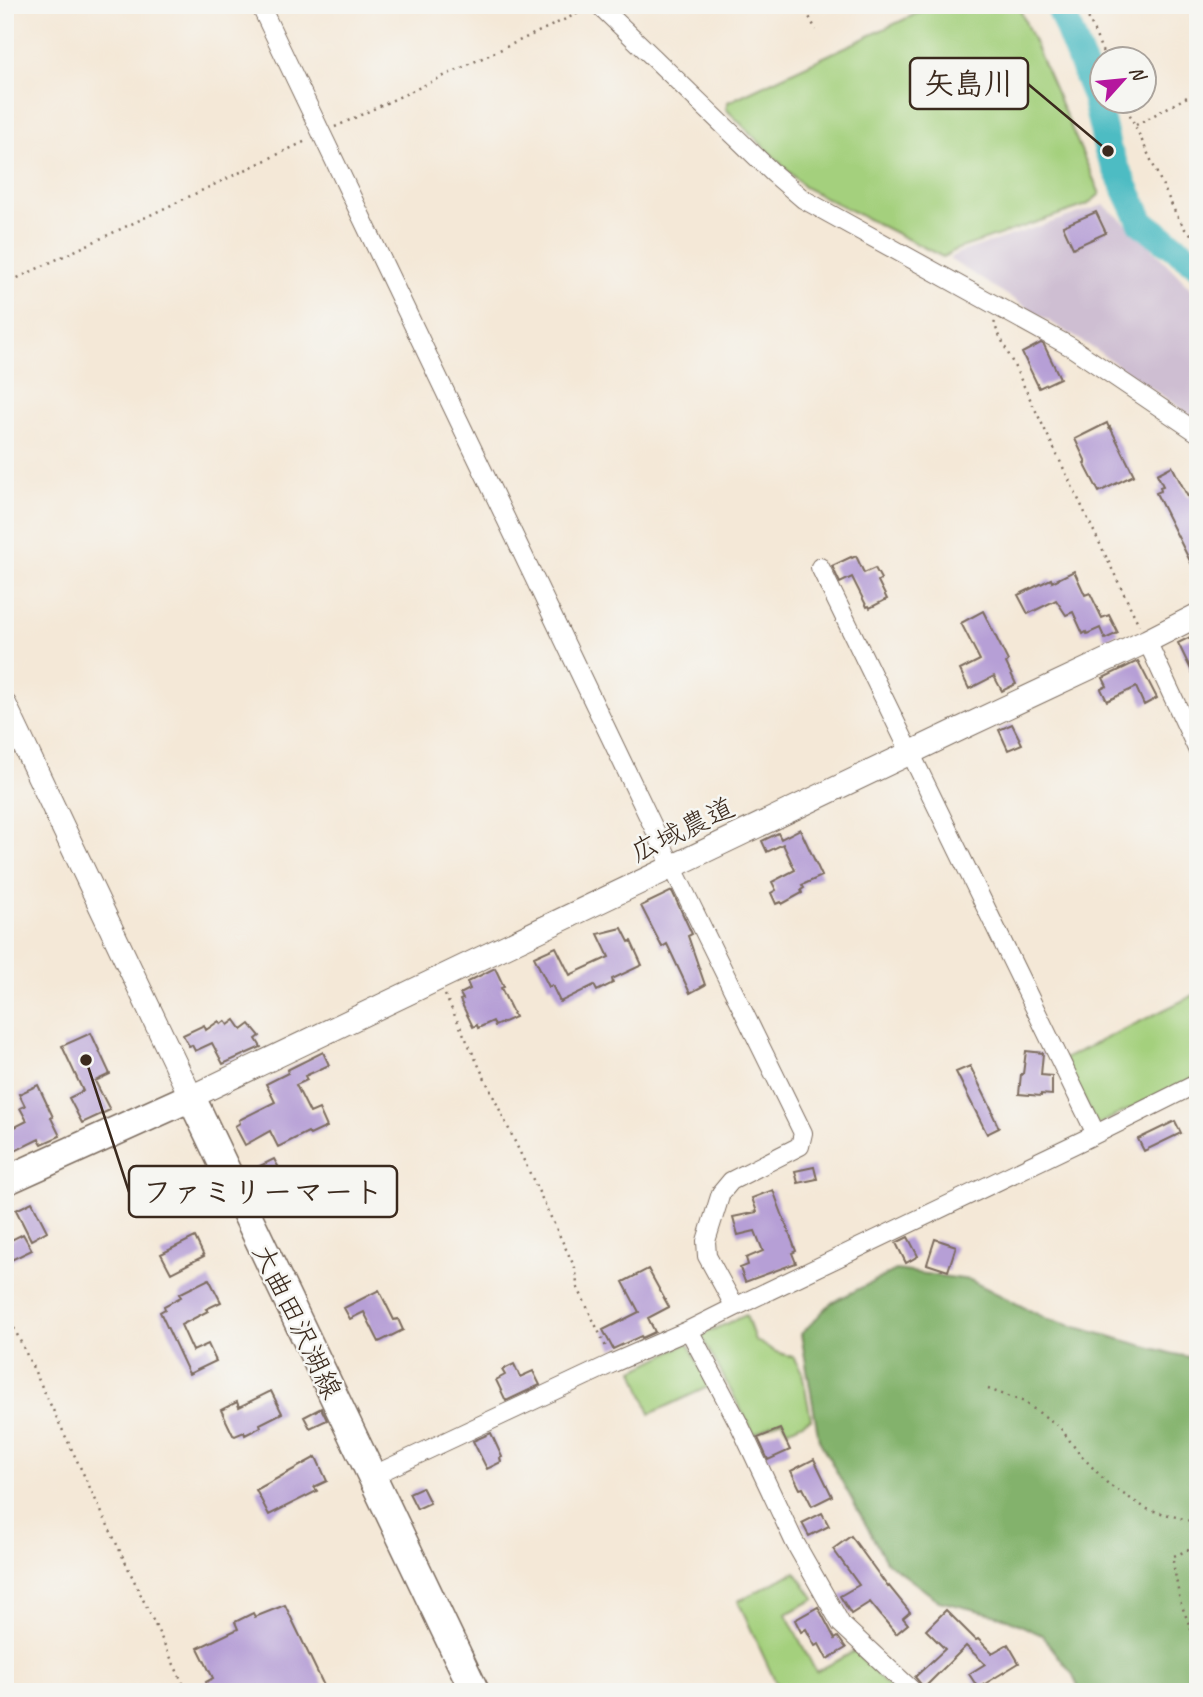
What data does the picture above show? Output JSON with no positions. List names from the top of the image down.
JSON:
{
  "streets": {
    "main road": ["大曲田沢湖線"],
    "street": ["広域農道"]
  },
  "crossings": [
    ["広域農道", "大曲田沢湖線"]
  ],
  "places": ["矢島川", "ファミリーマート"],
  "north": "top right"
}
